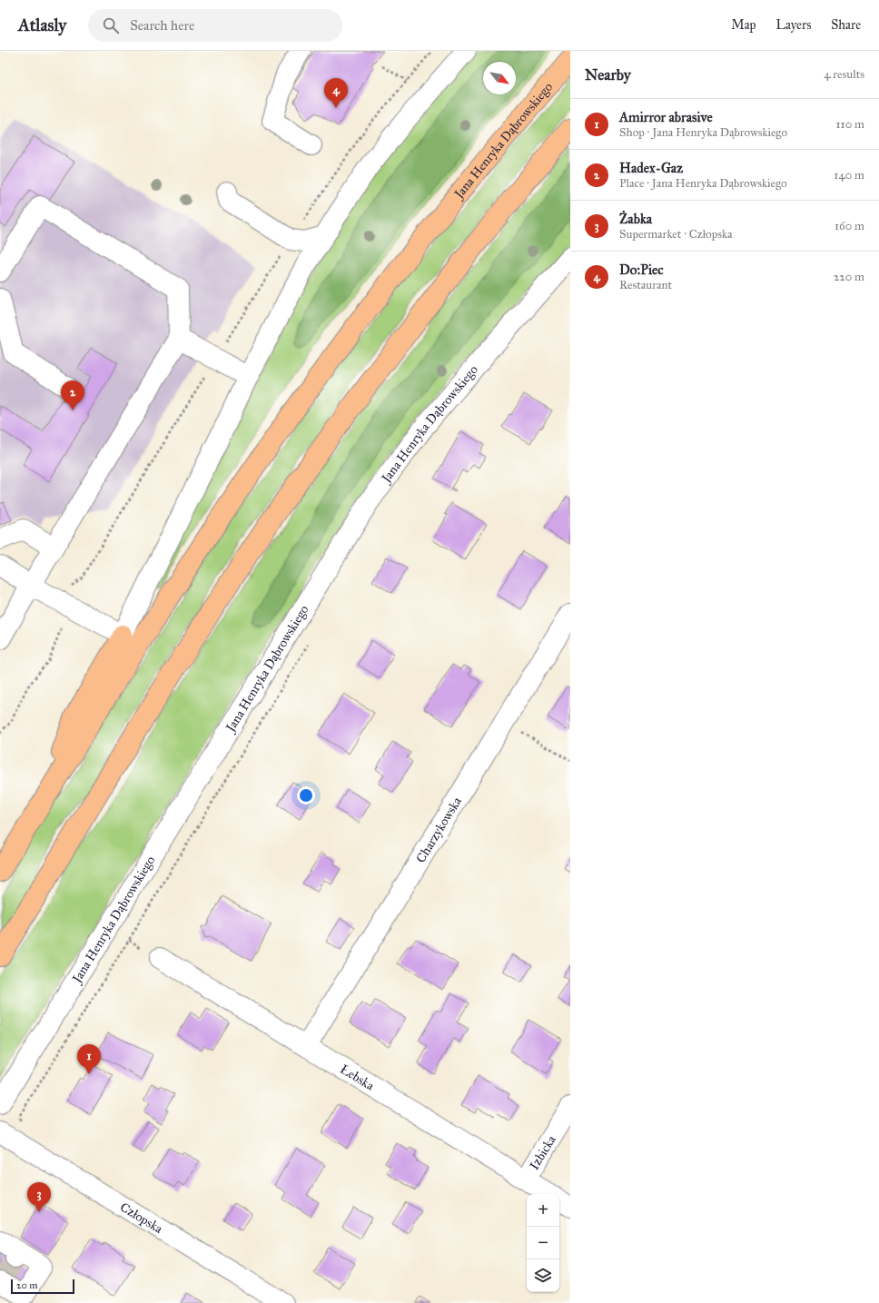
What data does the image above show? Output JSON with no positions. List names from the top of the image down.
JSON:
{
  "streets": {
    "main road": ["Jana Henryka Dąbrowskiego"],
    "street": [
      "Charzykowska",
      "Łebska",
      "Izbicka",
      "Człopska"
    ]
  },
  "crossings": [
    ["Charzykowska", "Łebska"],
    ["Łebska", "Izbicka"]
  ],
  "scale_bar": "20 m",
  "north": "bottom right",
  "page": {
    "header": "Atlasly",
    "search": "Search here",
    "nav": ["Map", "Layers", "Share"],
    "heading": ["Nearby", "4 results"],
    "pins": [
      "4",
      "2",
      "1",
      "3"
    ],
    "list": [
      {
        "mark": "1",
        "name": "Amirror abrasive",
        "note": "Shop · Jana Henryka Dąbrowskiego",
        "value": "110 m"
      },
      {
        "mark": "2",
        "name": "Hadex-Gaz",
        "note": "Place · Jana Henryka Dąbrowskiego",
        "value": "140 m"
      },
      {
        "mark": "3",
        "name": "Żabka",
        "note": "Supermarket · Człopska",
        "value": "160 m"
      },
      {
        "mark": "4",
        "name": "Do:Piec",
        "note": "Restaurant",
        "value": "220 m"
      }
    ],
    "map_buttons": ["+", "−"],
    "scale": "20 m"
  }
}
